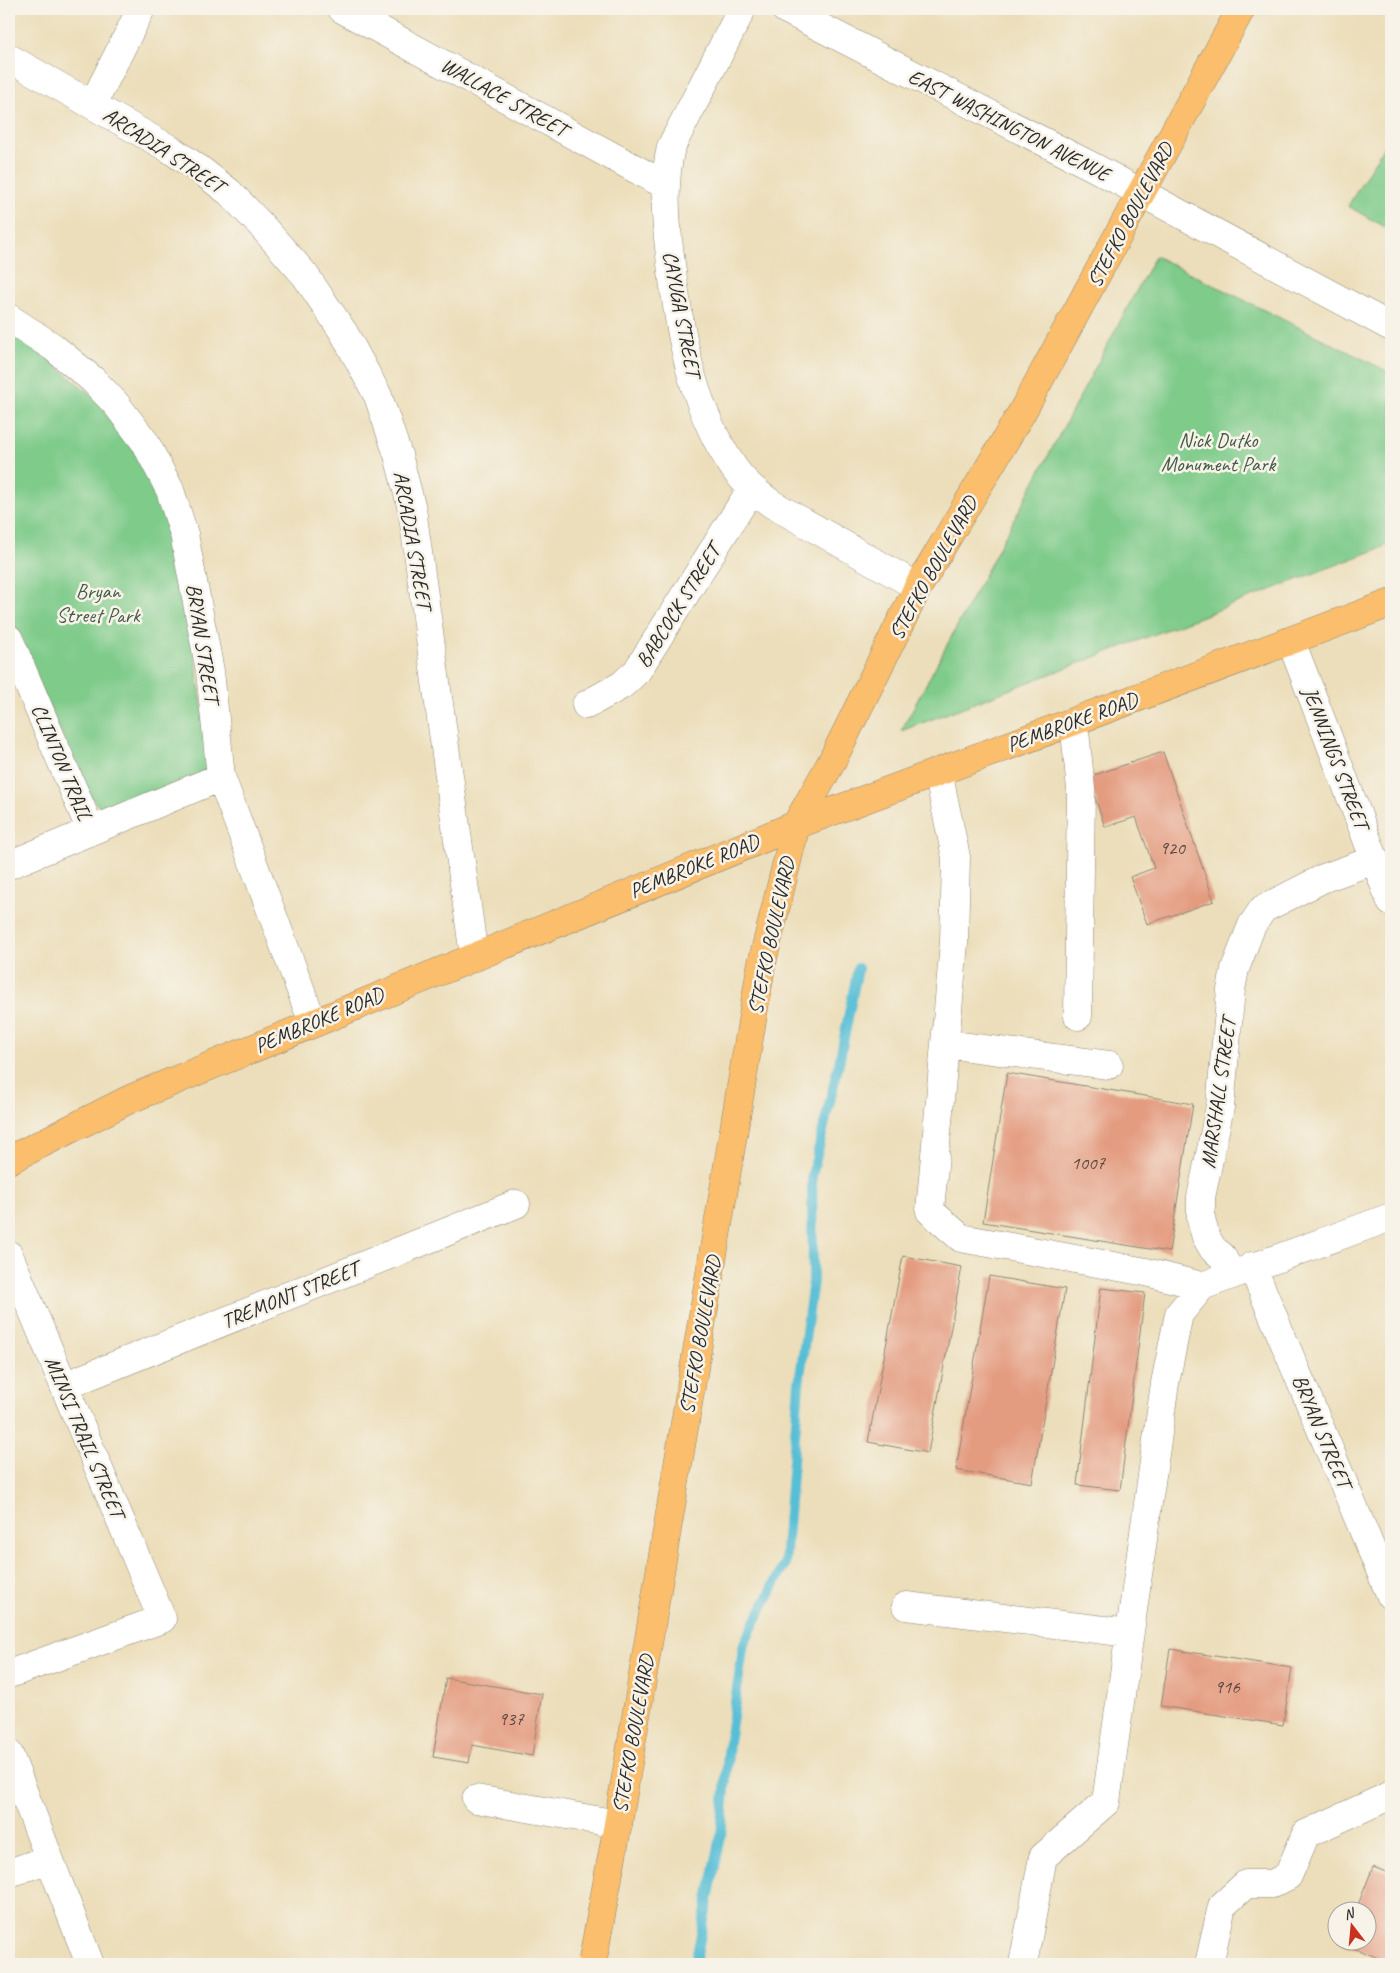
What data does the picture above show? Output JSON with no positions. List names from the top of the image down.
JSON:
{
  "streets": {
    "main road": ["STEFKO BOULEVARD", "PEMBROKE ROAD"],
    "street": [
      "WALLACE STREET",
      "EAST WASHINGTON AVENUE",
      "ARCADIA STREET",
      "CAYUGA STREET",
      "BABCOCK STREET",
      "BRYAN STREET",
      "JENNINGS STREET",
      "CLINTON TRAIL",
      "MARSHALL STREET",
      "TREMONT STREET",
      "MINSI TRAIL STREET"
    ]
  },
  "crossings": [
    ["WALLACE STREET", "CAYUGA STREET"],
    ["EAST WASHINGTON AVENUE", "STEFKO BOULEVARD"],
    ["ARCADIA STREET", "PEMBROKE ROAD"],
    ["STEFKO BOULEVARD", "CAYUGA STREET"],
    ["STEFKO BOULEVARD", "PEMBROKE ROAD"],
    ["CAYUGA STREET", "BABCOCK STREET"],
    ["BRYAN STREET", "PEMBROKE ROAD"],
    ["BRYAN STREET", "MARSHALL STREET"],
    ["PEMBROKE ROAD", "JENNINGS STREET"],
    ["JENNINGS STREET", "MARSHALL STREET"],
    ["TREMONT STREET", "MINSI TRAIL STREET"]
  ],
  "parks": ["Nick Dutko Monument Park", "Bryan Street Park"],
  "house_numbers": [
    "920",
    "1007",
    "916",
    "937"
  ],
  "north": "top"
}
